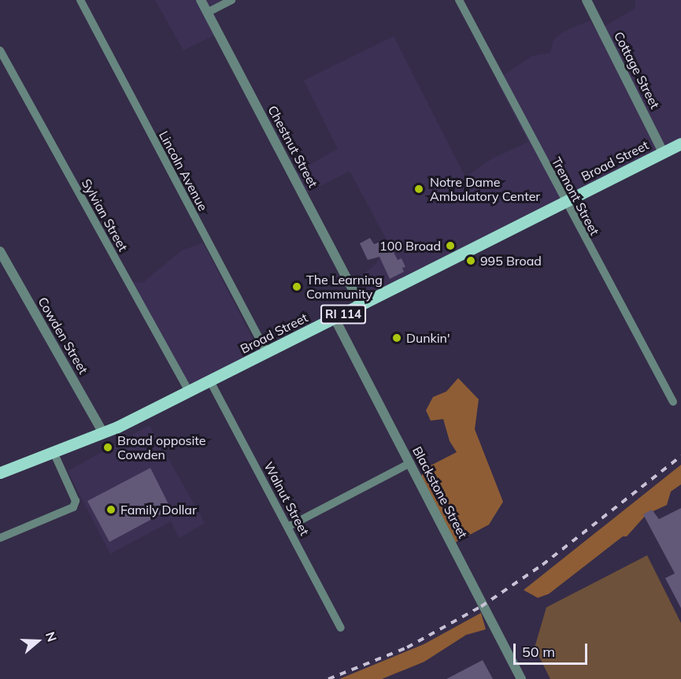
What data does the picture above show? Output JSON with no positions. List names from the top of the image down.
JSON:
{
  "streets": {
    "main road": ["Broad Street", "RI 114"],
    "street": [
      "Cottage Street",
      "Chestnut Street",
      "Lincoln Avenue",
      "Tremont Street",
      "Sylvian Street",
      "Cowden Street",
      "Blackstone Street",
      "Walnut Street"
    ]
  },
  "crossings": [
    ["Cottage Street", "Broad Street"],
    ["Chestnut Street", "Broad Street"],
    ["Broad Street", "Lincoln Avenue"],
    ["Broad Street", "Tremont Street"],
    ["Broad Street", "Sylvian Street"],
    ["Broad Street", "Cowden Street"],
    ["Broad Street", "Blackstone Street"],
    ["Broad Street", "Walnut Street"]
  ],
  "places": [
    "Notre Dame Ambulatory Center",
    "100 Broad",
    "995 Broad",
    "The Learning Community",
    "Dunkin'",
    "Broad opposite Cowden",
    "Family Dollar"
  ],
  "scale_bar": "50 m",
  "north": "right"
}
